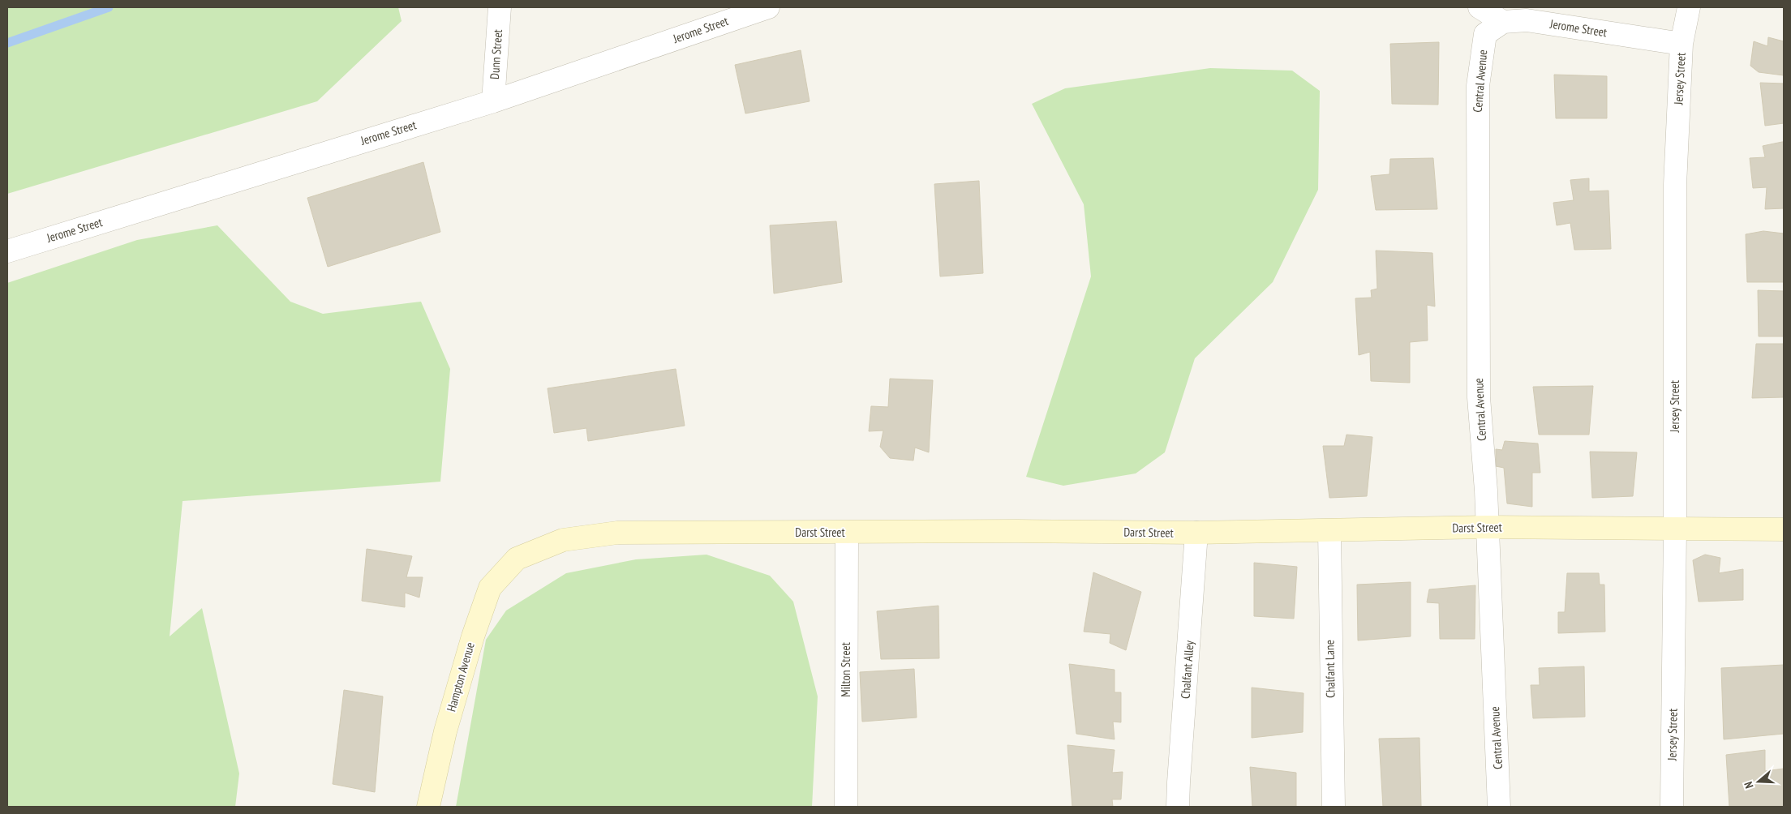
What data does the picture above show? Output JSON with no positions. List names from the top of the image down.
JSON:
{
  "streets": {
    "street": [
      "Jerome Street",
      "Dunn Street",
      "Jersey Street",
      "Central Avenue",
      "Darst Street",
      "Chalfant Lane",
      "Milton Street",
      "Chalfant Alley",
      "Hampton Avenue"
    ]
  },
  "crossings": [
    ["Jerome Street", "Dunn Street"],
    ["Jerome Street", "Jersey Street"],
    ["Jerome Street", "Central Avenue"],
    ["Jersey Street", "Darst Street"],
    ["Central Avenue", "Darst Street"],
    ["Darst Street", "Chalfant Lane"],
    ["Darst Street", "Milton Street"],
    ["Darst Street", "Chalfant Alley"],
    ["Darst Street", "Hampton Avenue"]
  ],
  "north": "left"
}
